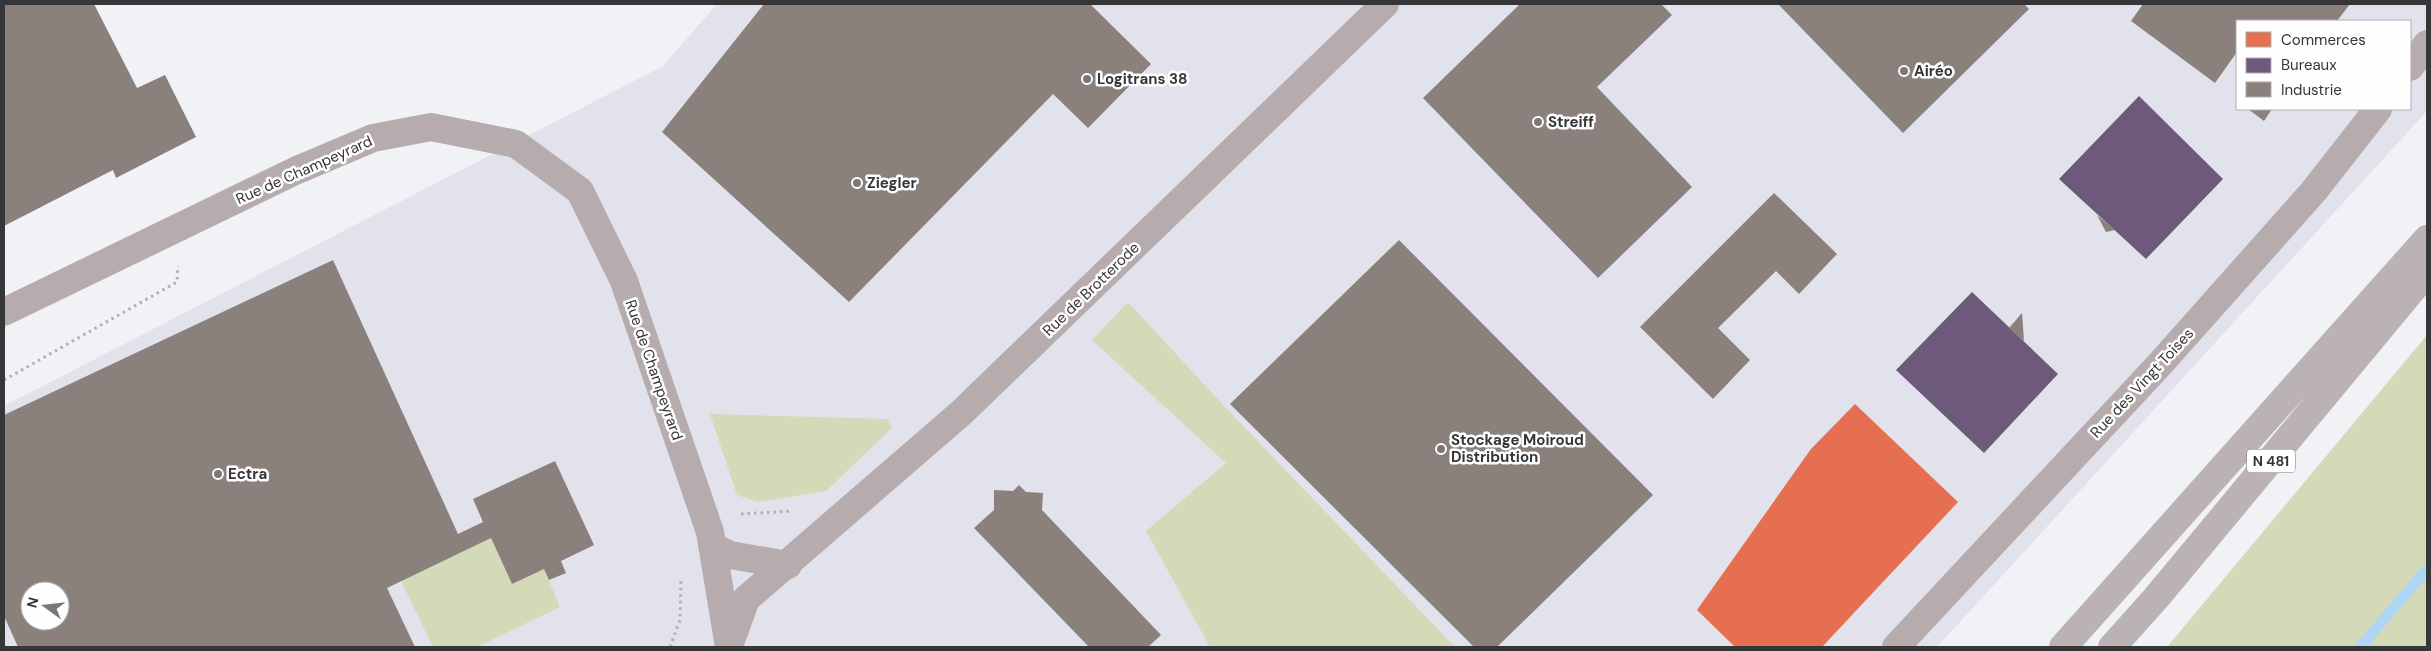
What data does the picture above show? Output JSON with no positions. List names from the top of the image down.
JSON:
{
  "streets": {
    "highway": ["N 481"],
    "street": ["Rue de Champeyrard", "Rue de Brotterode", "Rue des Vingt Toises"]
  },
  "crossings": [
    ["Rue de Champeyrard", "Rue de Brotterode"]
  ],
  "places": [
    "Airéo",
    "Logitrans 38",
    "Streiff",
    "Ziegler",
    "Stockage Moiroud Distribution",
    "Ectra"
  ],
  "legend": ["Commerces", "Bureaux", "Industrie"],
  "north": "left"
}
